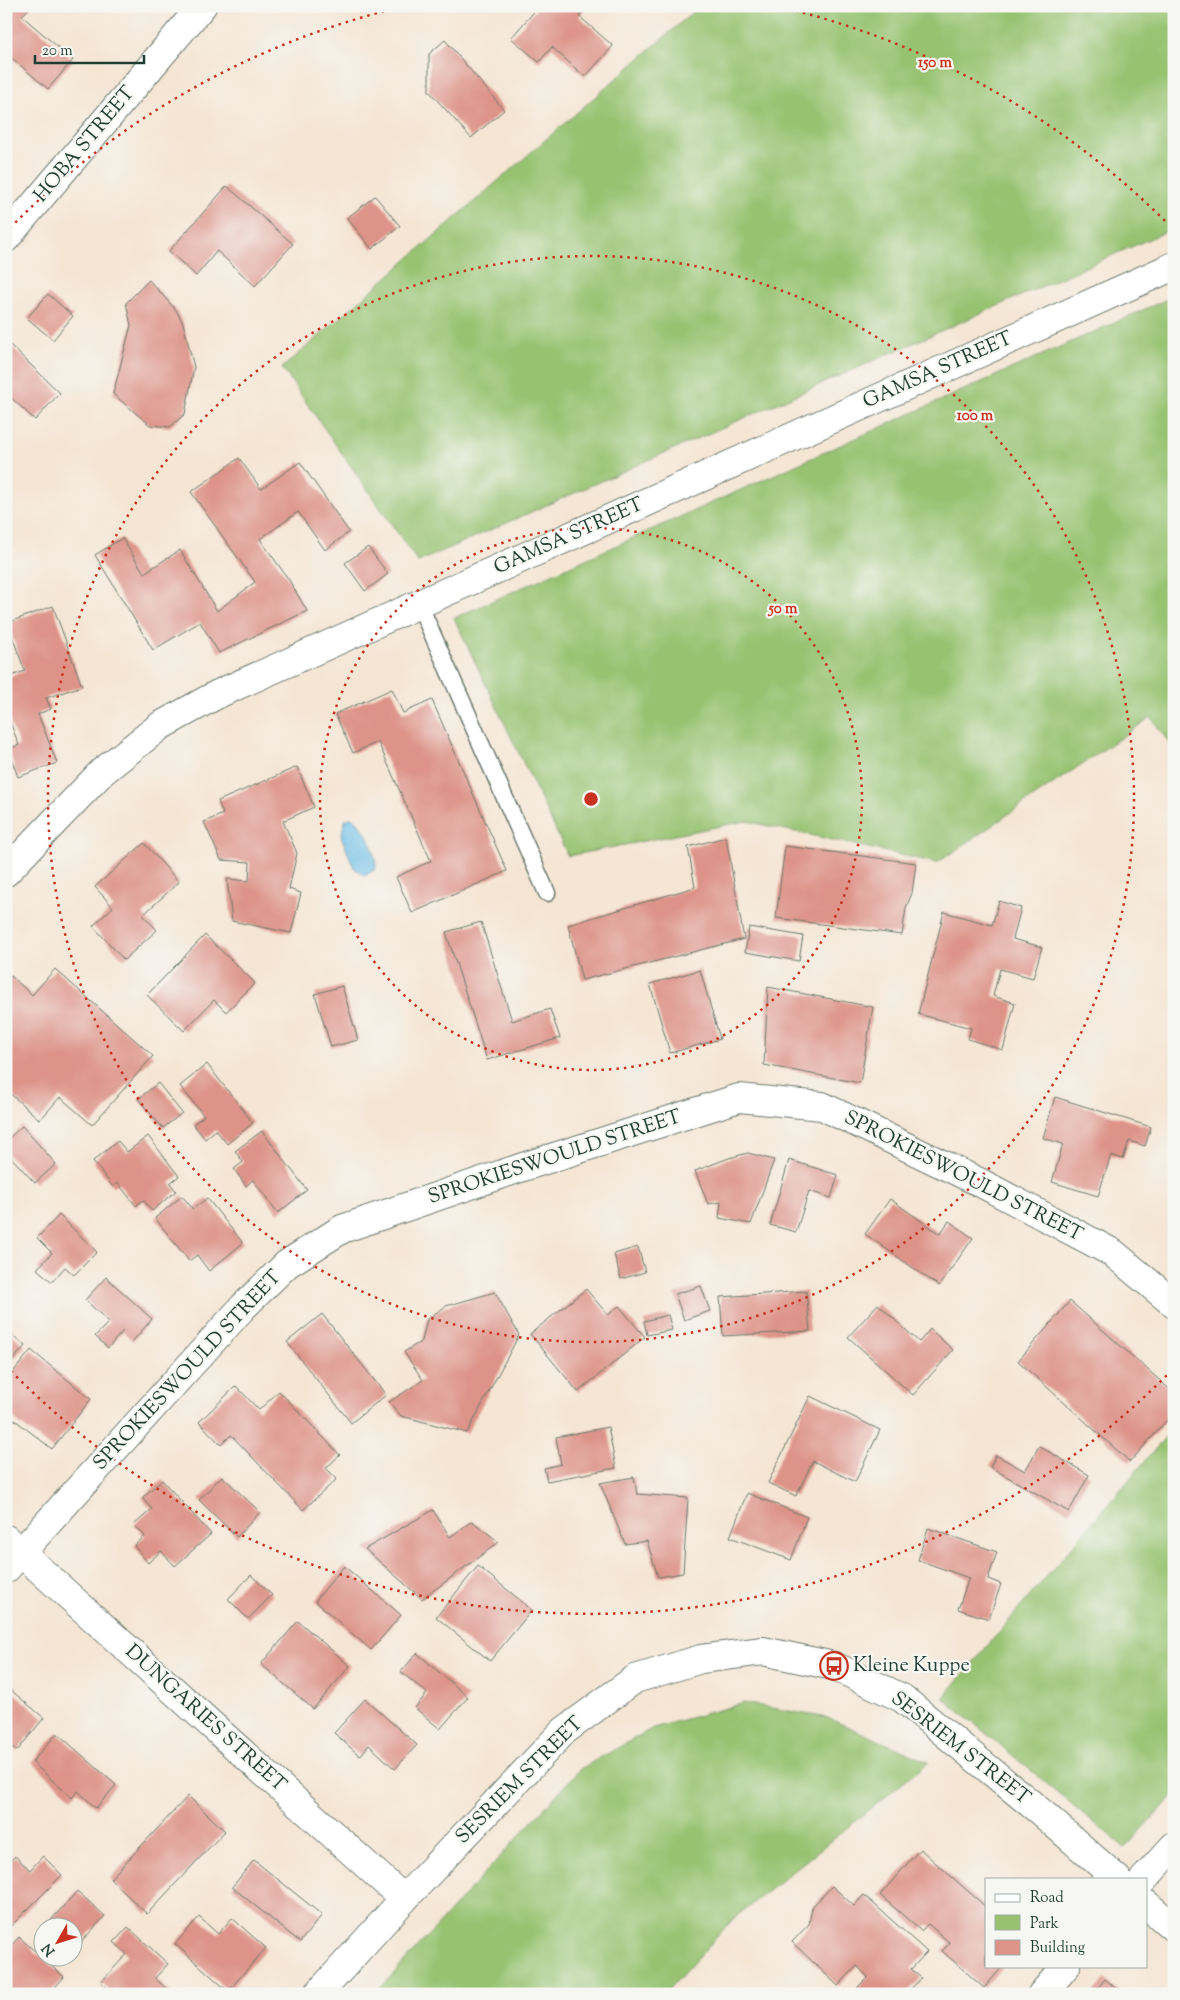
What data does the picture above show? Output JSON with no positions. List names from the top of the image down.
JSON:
{
  "streets": {
    "street": [
      "HOBA STREET",
      "GAMSA STREET",
      "SPROKIESWOULD STREET",
      "DUNGARIES STREET",
      "SESRIEM STREET"
    ]
  },
  "crossings": [
    ["SPROKIESWOULD STREET", "DUNGARIES STREET"],
    ["DUNGARIES STREET", "SESRIEM STREET"]
  ],
  "places": {
    "bus stop": ["Kleine Kuppe"]
  },
  "legend": ["Road", "Park", "Building"],
  "scale_bar": "20 m",
  "north": "bottom left",
  "rings": ["150 m", "100 m", "50 m"]
}
